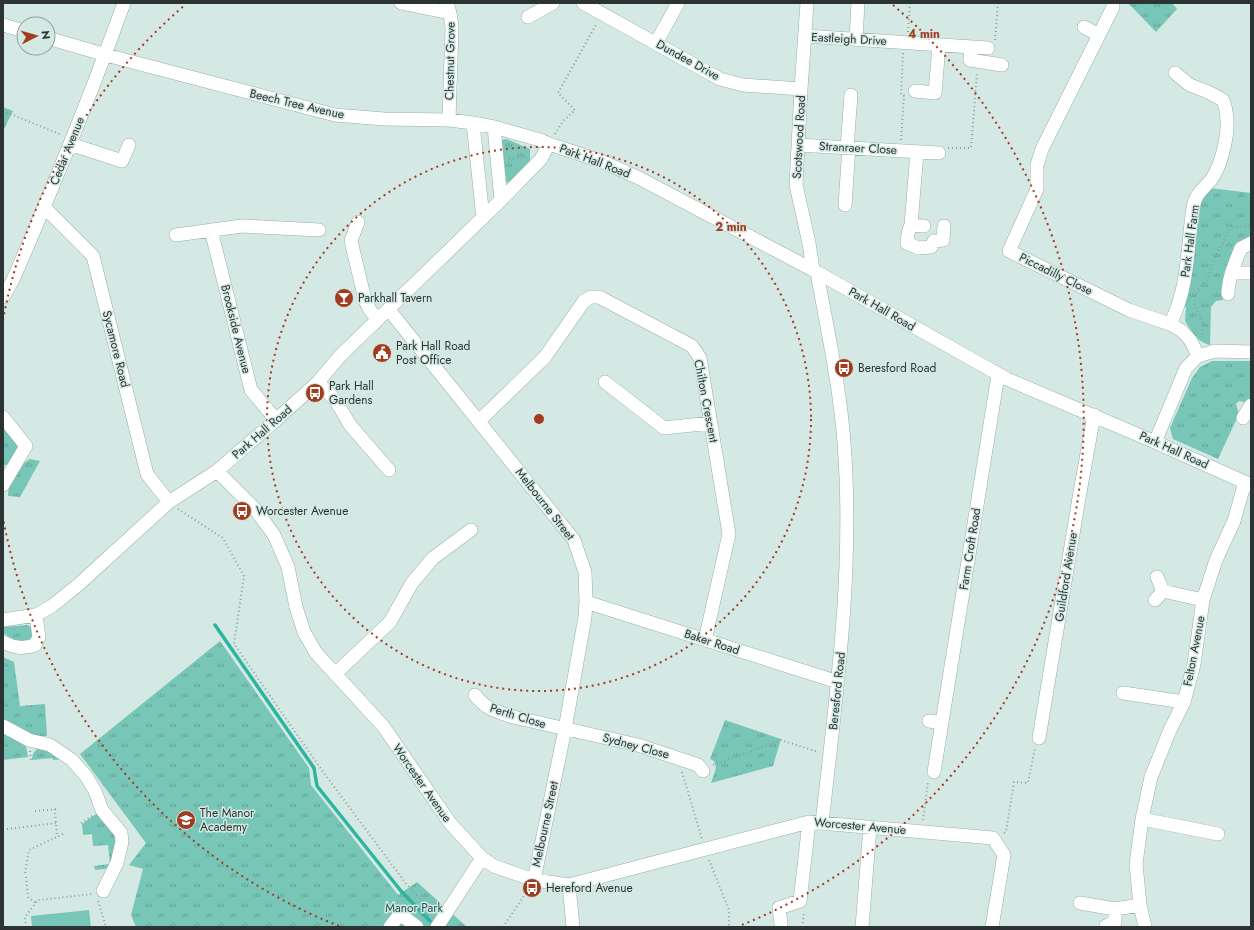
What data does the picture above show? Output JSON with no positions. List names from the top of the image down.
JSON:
{
  "streets": {
    "street": [
      "Eastleigh Drive",
      "Dundee Drive",
      "Chestnut Grove",
      "Beech Tree Avenue",
      "Scotswood Road",
      "Stranraer Close",
      "Cedar Avenue",
      "Park Hall Road",
      "Park Hall Farm",
      "Piccadilly Close",
      "Brookside Avenue",
      "Sycamore Road",
      "Chilton Crescent",
      "Melbourne Street",
      "Farm Croft Road",
      "Guildford Avenue",
      "Baker Road",
      "Felton Avenue",
      "Beresford Road",
      "Perth Close",
      "Sydney Close",
      "Worcester Avenue"
    ]
  },
  "crossings": [
    ["Eastleigh Drive", "Scotswood Road"],
    ["Dundee Drive", "Scotswood Road"],
    ["Chestnut Grove", "Beech Tree Avenue"],
    ["Beech Tree Avenue", "Cedar Avenue"],
    ["Beech Tree Avenue", "Park Hall Road"],
    ["Scotswood Road", "Stranraer Close"],
    ["Scotswood Road", "Park Hall Road"],
    ["Scotswood Road", "Beresford Road"],
    ["Cedar Avenue", "Sycamore Road"],
    ["Park Hall Road", "Brookside Avenue"],
    ["Park Hall Road", "Sycamore Road"],
    ["Park Hall Road", "Melbourne Street"],
    ["Park Hall Road", "Farm Croft Road"],
    ["Park Hall Road", "Guildford Avenue"],
    ["Park Hall Road", "Felton Avenue"],
    ["Park Hall Road", "Beresford Road"],
    ["Park Hall Road", "Worcester Avenue"],
    ["Park Hall Farm", "Piccadilly Close"],
    ["Chilton Crescent", "Melbourne Street"],
    ["Chilton Crescent", "Baker Road"],
    ["Melbourne Street", "Baker Road"],
    ["Melbourne Street", "Perth Close"],
    ["Melbourne Street", "Sydney Close"],
    ["Melbourne Street", "Worcester Avenue"],
    ["Baker Road", "Beresford Road"],
    ["Beresford Road", "Worcester Avenue"],
    ["Perth Close", "Sydney Close"]
  ],
  "parks": ["Manor Park"],
  "places": {
    "bar": ["Parkhall Tavern"],
    "public building": ["Park Hall Road Post Office"],
    "bus stop": [
      "Beresford Road",
      "Park Hall Gardens",
      "Worcester Avenue",
      "Hereford Avenue"
    ],
    "school or university": ["The Manor Academy"]
  },
  "north": "right",
  "rings": ["4 min", "2 min"]
}
